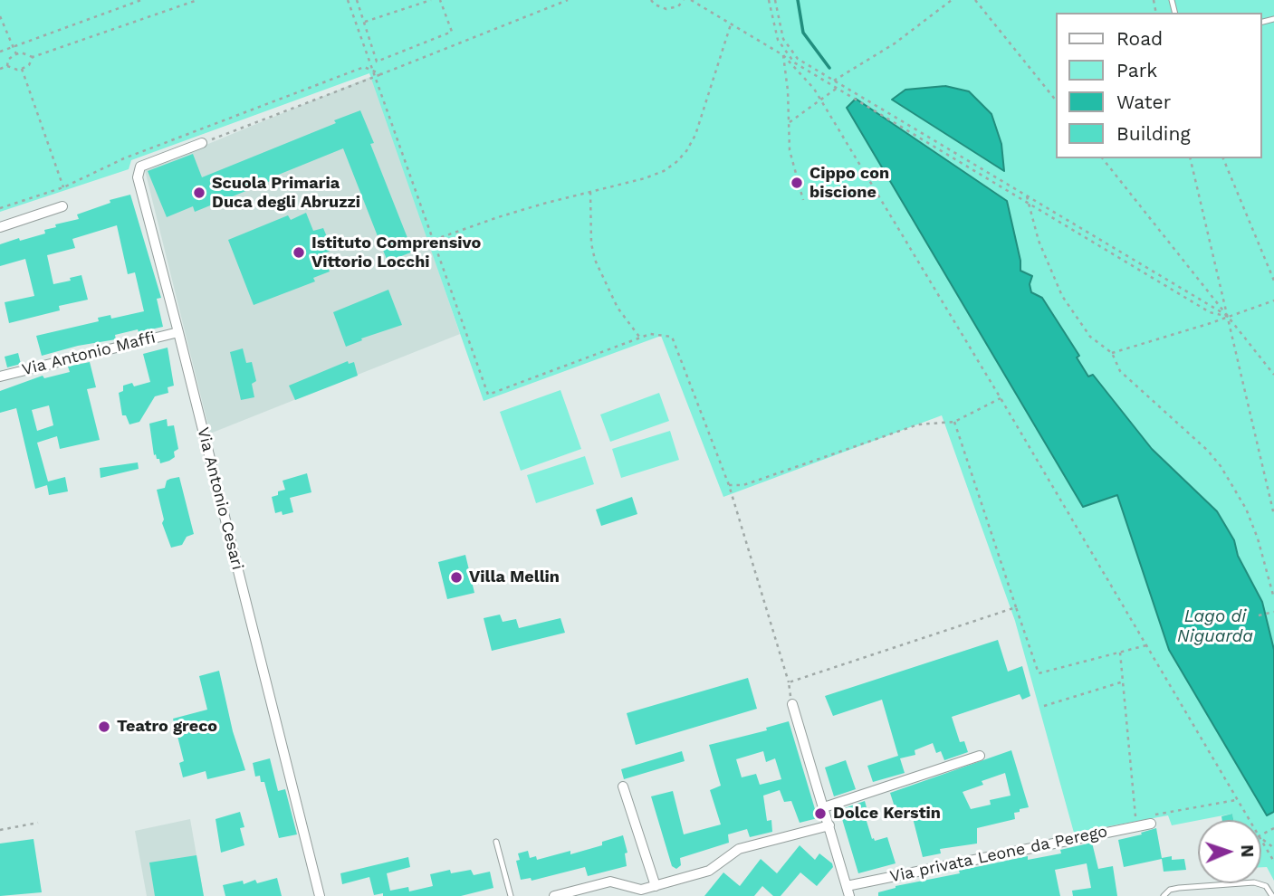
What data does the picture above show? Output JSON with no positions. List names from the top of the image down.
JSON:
{
  "streets": {
    "street": ["Via Antonio Maffi", "Via Antonio Cesari", "Via privata Leone da Perego"]
  },
  "crossings": [
    ["Via Antonio Maffi", "Via Antonio Cesari"]
  ],
  "water": ["Lago di Niguarda"],
  "places": [
    "Cippo con biscione",
    "Scuola Primaria Duca degli Abruzzi",
    "Istituto Comprensivo Vittorio Locchi",
    "Villa Mellin",
    "Teatro greco",
    "Dolce Kerstin"
  ],
  "legend": [
    "Road",
    "Park",
    "Water",
    "Building"
  ],
  "north": "right"
}
